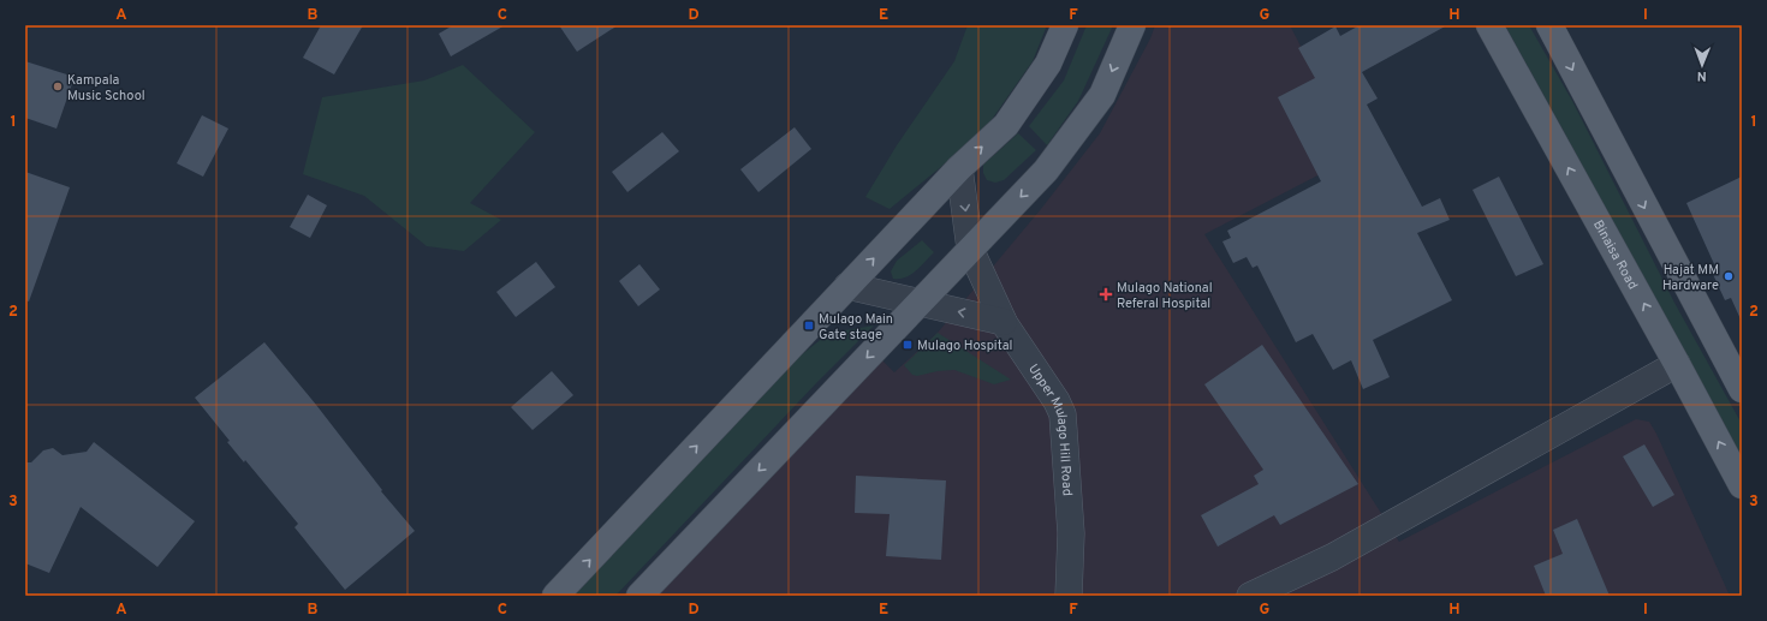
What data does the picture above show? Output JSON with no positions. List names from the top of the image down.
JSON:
{
  "streets": {
    "main road": ["Binaisa Road"],
    "street": ["Upper Mulago Hill Road"]
  },
  "places": {
    "other": ["Kampala Music School", "Hajat MM Hardware"],
    "health": ["Mulago National Referal Hospital"],
    "transit": ["Mulago Main Gate stage", "Mulago Hospital"]
  },
  "north": "bottom",
  "grid": {
    "columns": [
      "A",
      "B",
      "C",
      "D",
      "E",
      "F",
      "G",
      "H",
      "I"
    ],
    "rows": ["1", "2", "3"]
  }
}
